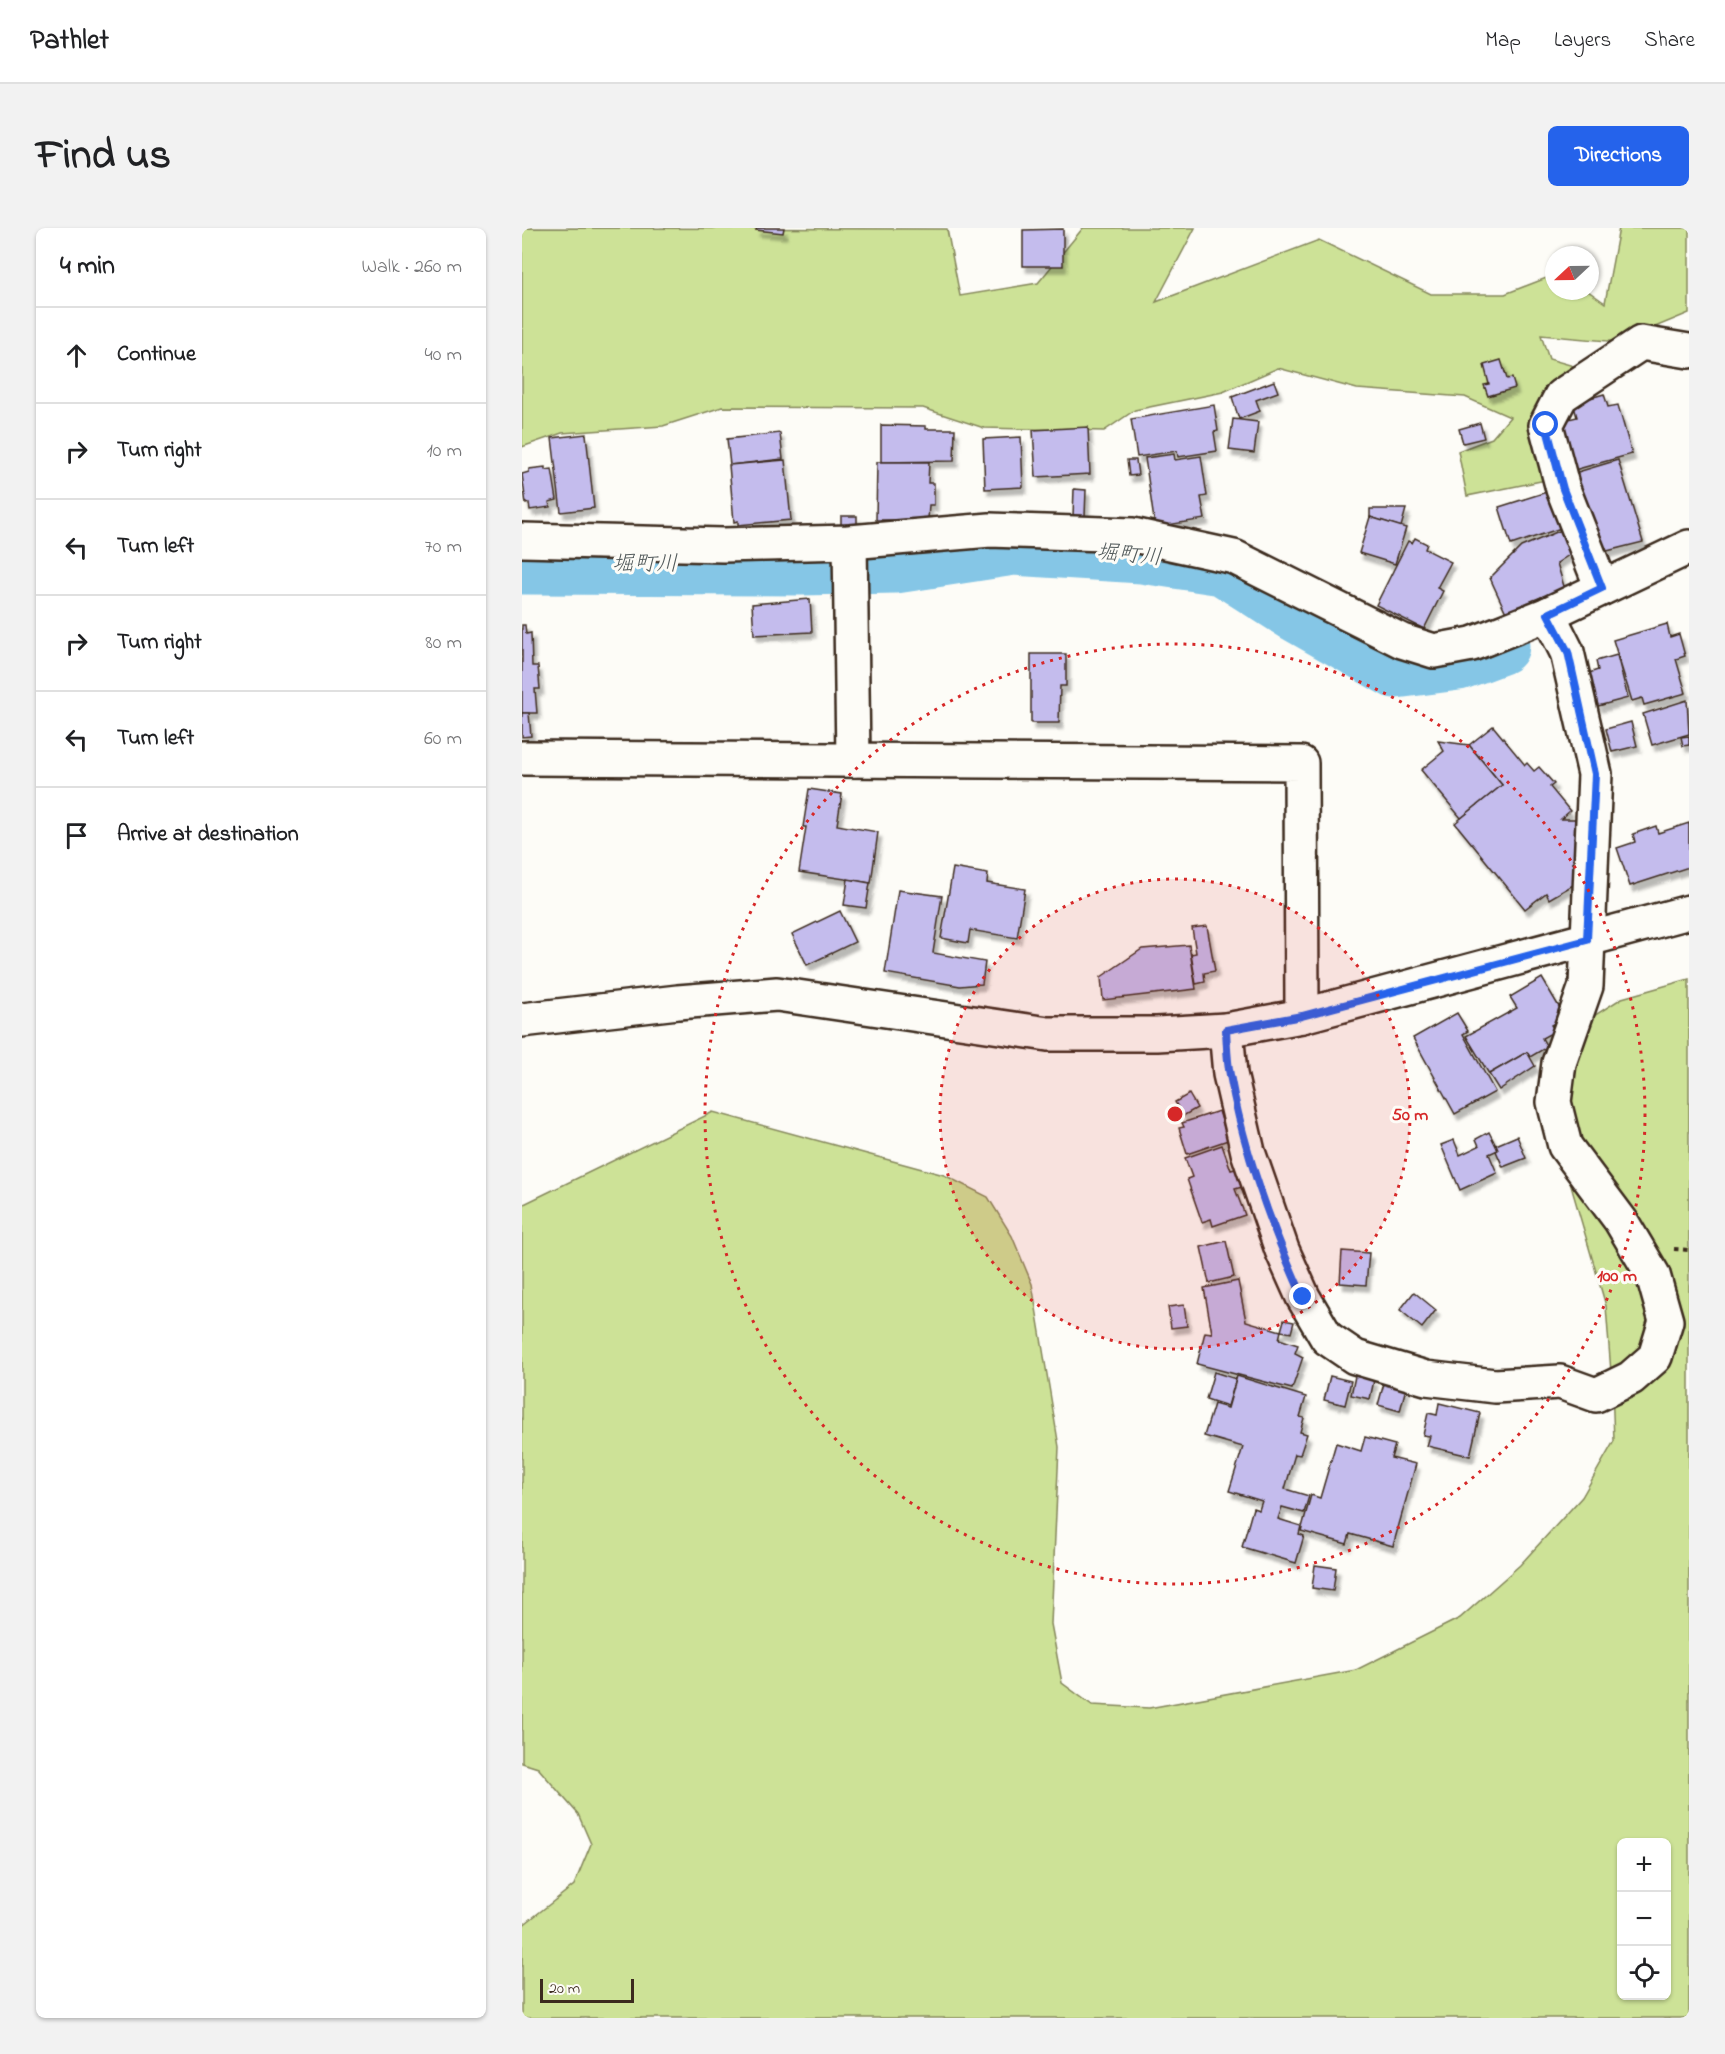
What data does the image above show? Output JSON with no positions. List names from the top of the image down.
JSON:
{
  "water": ["堀町川"],
  "scale_bar": "20 m",
  "north": "left",
  "page": {
    "header": "Pathlet",
    "nav": ["Map", "Layers", "Share"],
    "title": "Find us",
    "buttons": "Directions",
    "heading": ["4 min", "Walk · 260 m"],
    "list": [
      ["Continue", "40 m"],
      ["Turn right", "10 m"],
      ["Turn left", "70 m"],
      ["Turn right", "80 m"],
      ["Turn left", "60 m"],
      "Arrive at destination"
    ],
    "map_buttons": ["+", "−"],
    "scale": "20 m"
  },
  "rings": ["50 m", "100 m"]
}
